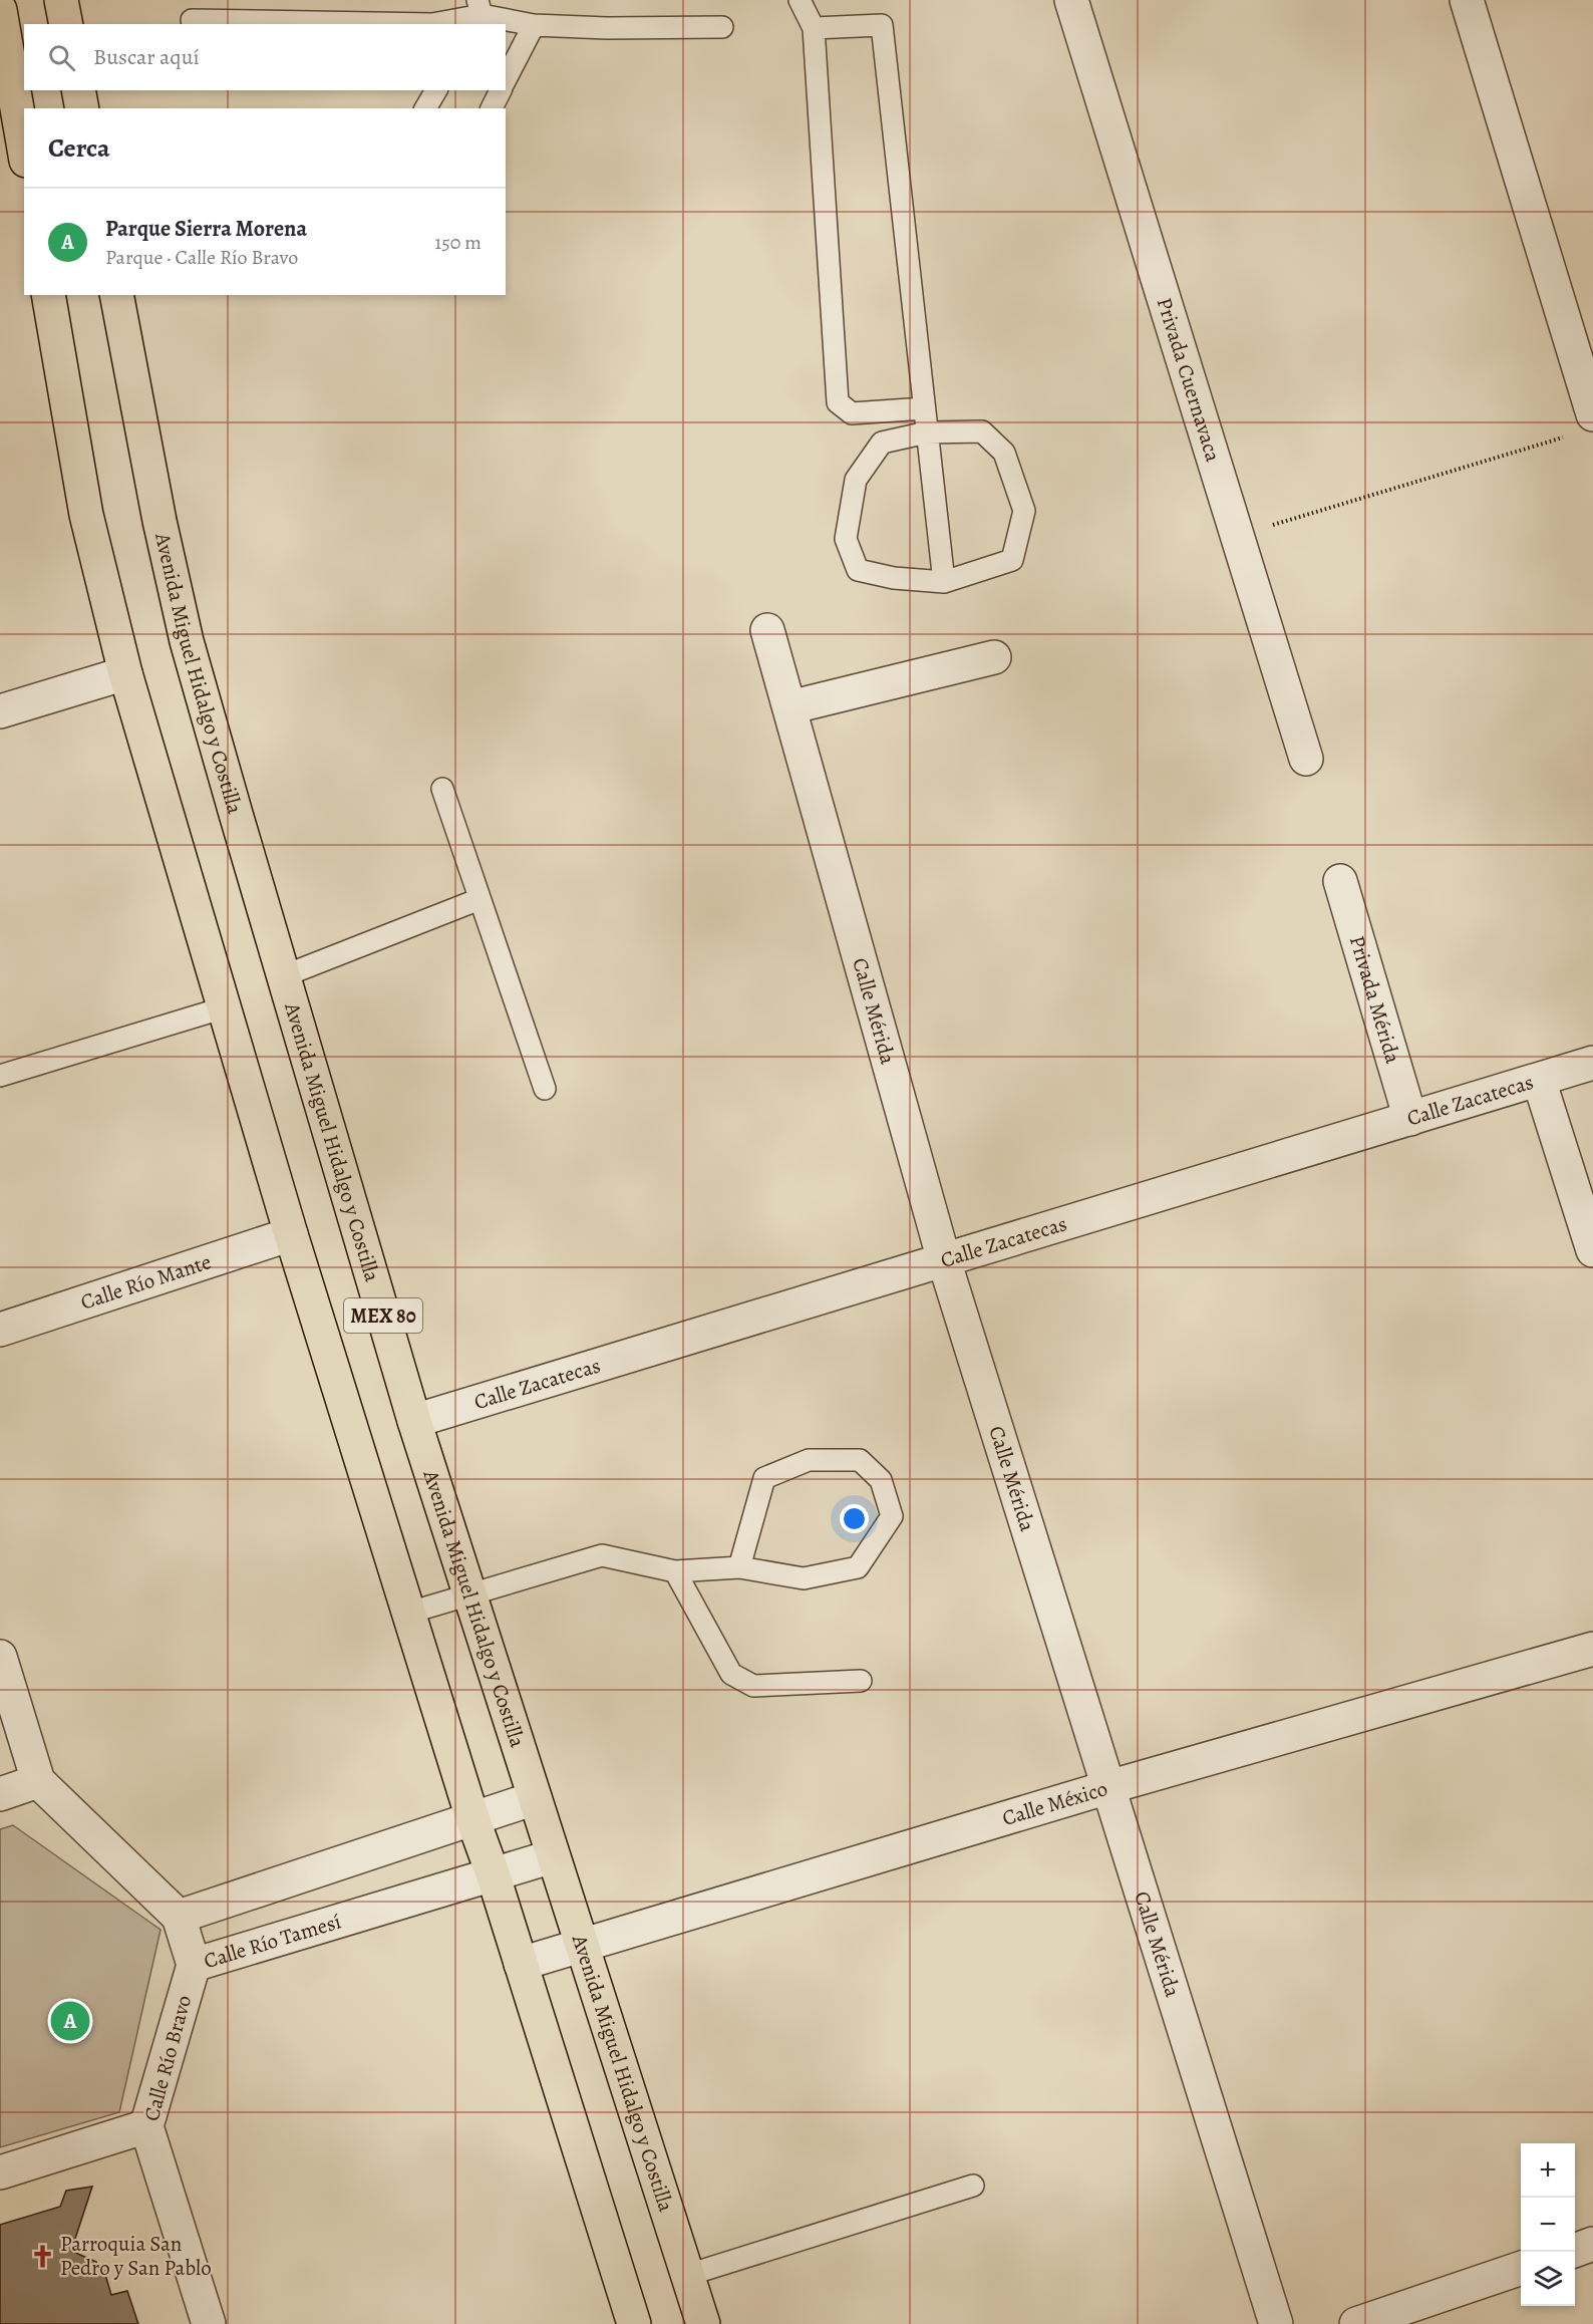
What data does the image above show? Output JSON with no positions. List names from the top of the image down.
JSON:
{
  "streets": {
    "main road": ["Avenida Miguel Hidalgo y Costilla", "MEX 80"],
    "street": [
      "Privada Cuernavaca",
      "Privada Mérida",
      "Calle Mérida",
      "Calle Zacatecas",
      "Calle Río Mante",
      "Calle México",
      "Calle Río Tamesí",
      "Calle Río Bravo"
    ]
  },
  "crossings": [
    ["Avenida Miguel Hidalgo y Costilla", "Calle Zacatecas"],
    ["Avenida Miguel Hidalgo y Costilla", "Calle México"],
    ["Avenida Miguel Hidalgo y Costilla", "Calle Río Tamesí"],
    ["Privada Mérida", "Calle Zacatecas"],
    ["Calle Mérida", "Calle Zacatecas"],
    ["Calle Mérida", "Calle México"],
    ["Calle Río Mante", "MEX 80"],
    ["MEX 80", "Calle México"],
    ["MEX 80", "Calle Río Tamesí"],
    ["Calle Río Tamesí", "Calle Río Bravo"]
  ],
  "places": {
    "church": ["Parroquia San Pedro y San Pablo"]
  },
  "page": {
    "search": "Buscar aquí",
    "heading": "Cerca",
    "list": [
      {
        "mark": "A",
        "name": "Parque Sierra Morena",
        "note": "Parque · Calle Río Bravo",
        "value": "150 m"
      }
    ],
    "pins": "A",
    "map_buttons": ["+", "−"]
  }
}
